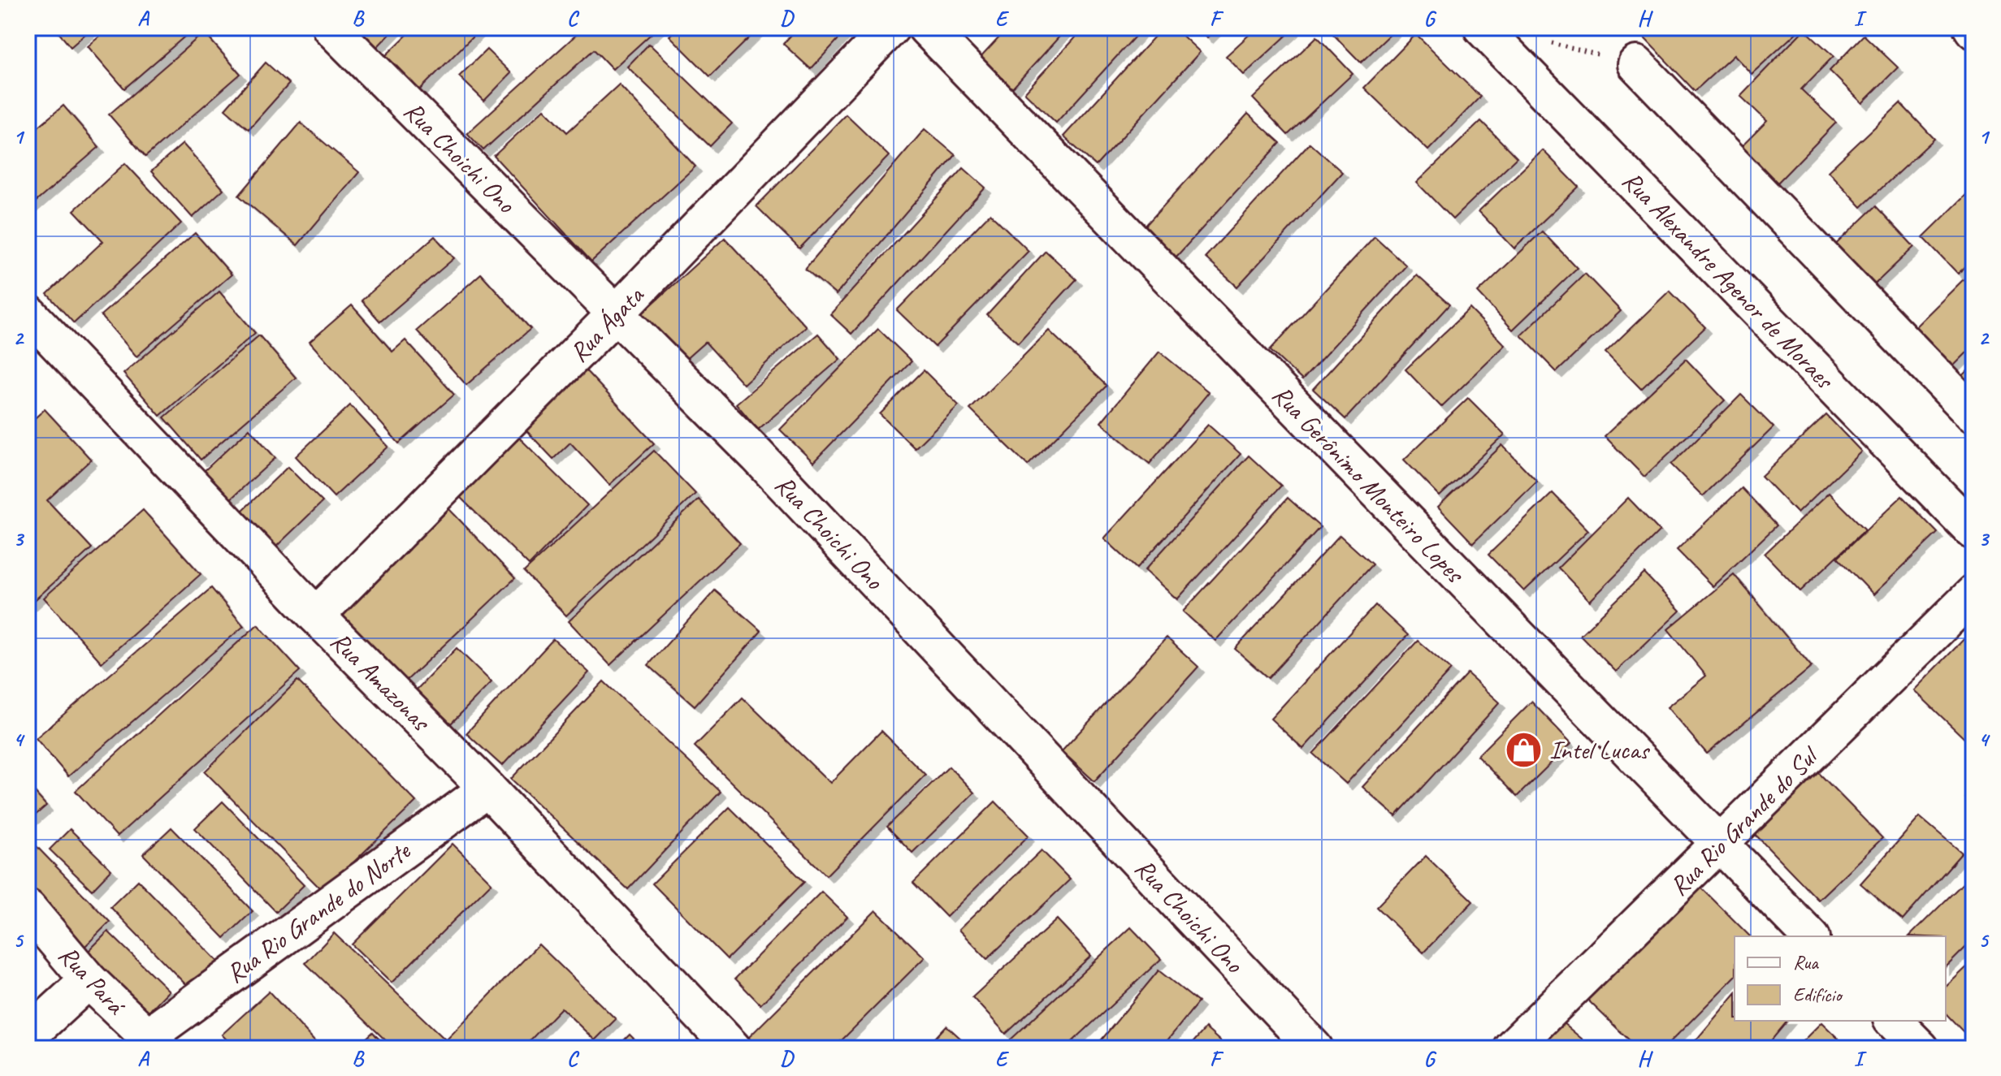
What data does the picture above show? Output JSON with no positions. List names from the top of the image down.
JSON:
{
  "streets": {
    "street": [
      "Rua Choichi Ono",
      "Rua Alexandre Agenor de Moraes",
      "Rua Ágata",
      "Rua Gerônimo Monteiro Lopes",
      "Rua Amazonas",
      "Rua Rio Grande do Sul",
      "Rua Rio Grande do Norte",
      "Rua Pará"
    ]
  },
  "crossings": [
    ["Rua Choichi Ono", "Rua Ágata"],
    ["Rua Ágata", "Rua Amazonas"],
    ["Rua Gerônimo Monteiro Lopes", "Rua Rio Grande do Sul"],
    ["Rua Amazonas", "Rua Rio Grande do Norte"],
    ["Rua Rio Grande do Norte", "Rua Pará"]
  ],
  "places": {
    "shop": ["Intel Lucas"]
  },
  "legend": ["Rua", "Edifício"],
  "grid": {
    "columns": [
      "A",
      "B",
      "C",
      "D",
      "E",
      "F",
      "G",
      "H",
      "I"
    ],
    "rows": [
      "1",
      "2",
      "3",
      "4",
      "5"
    ]
  }
}
